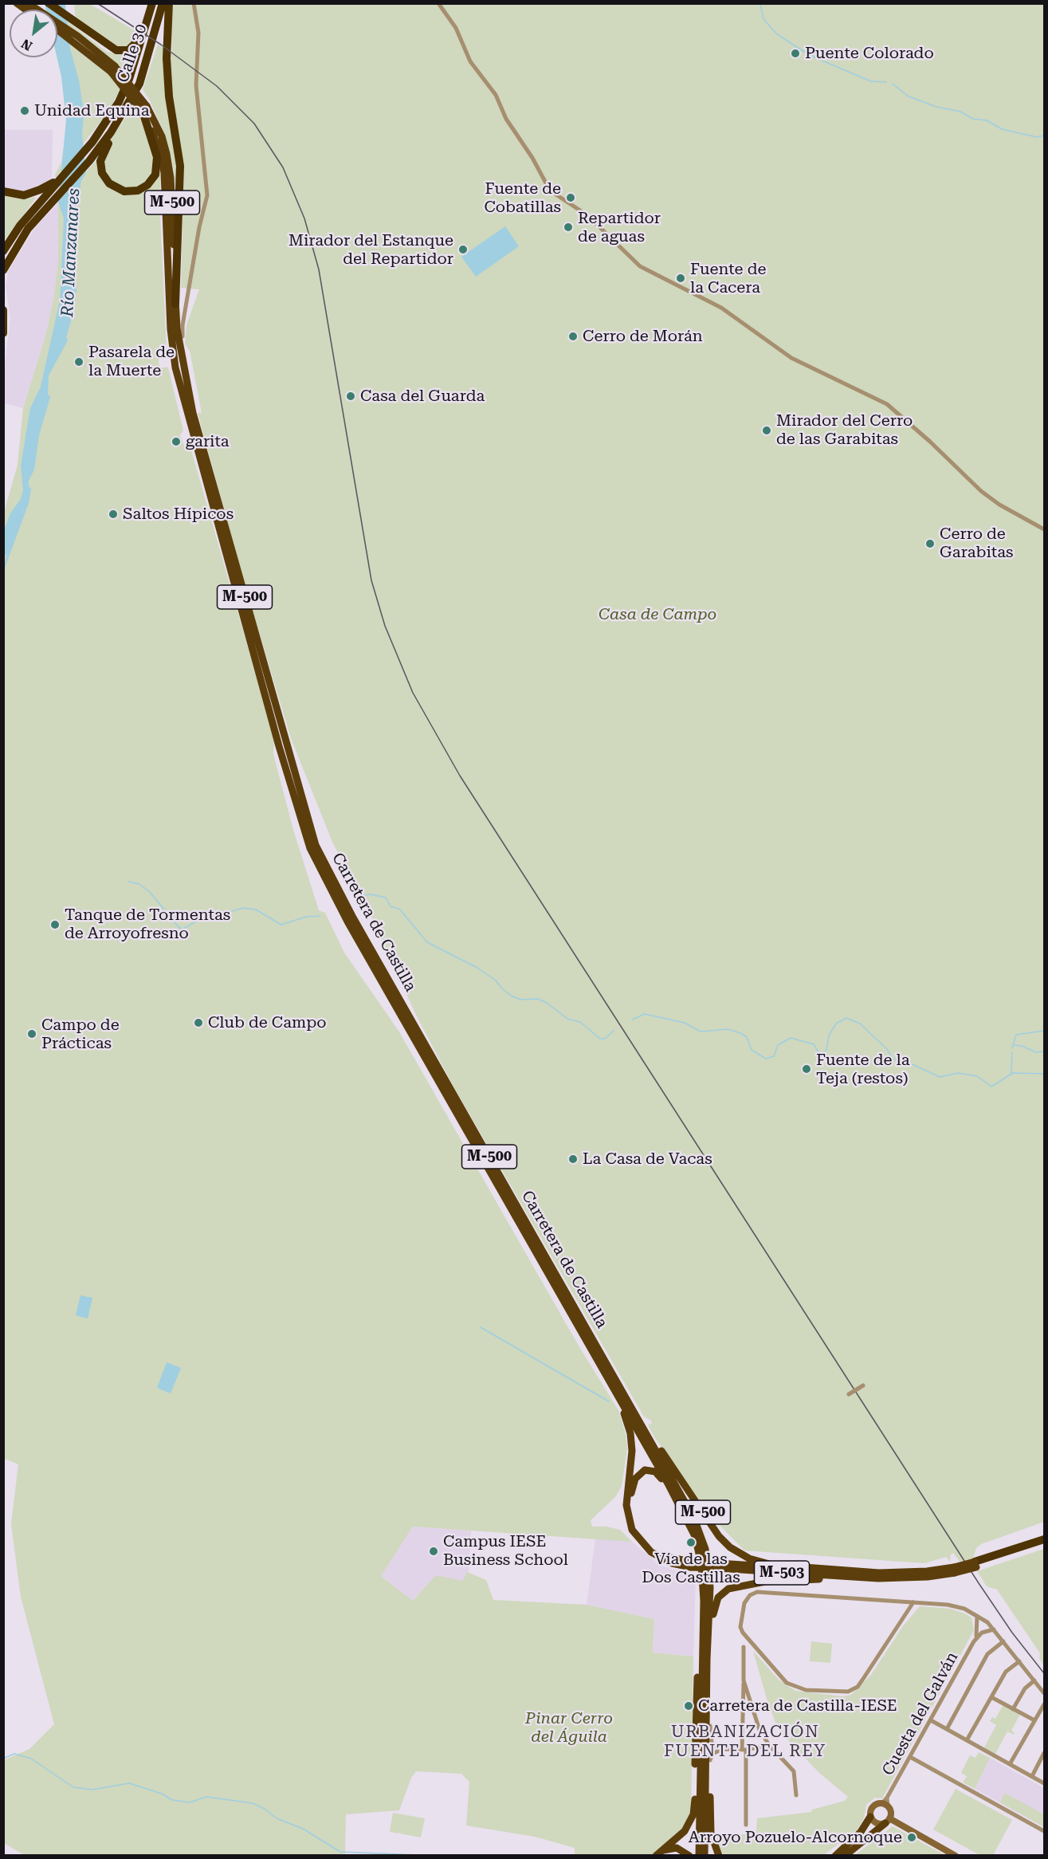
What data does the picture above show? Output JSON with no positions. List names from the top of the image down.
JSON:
{
  "streets": {
    "highway": [
      "Calle 30",
      "M-500",
      "Carretera de Castilla",
      "M-503"
    ],
    "street": ["Cuesta del Galván"]
  },
  "crossings": [
    ["M-500", "Carretera de Castilla"],
    ["M-500", "M-503"],
    ["Carretera de Castilla", "M-503"]
  ],
  "districts": ["URBANIZACIÓN FUENTE DEL REY"],
  "water": ["Río Manzanares"],
  "parks": ["Casa de Campo", "Pinar Cerro del Águila"],
  "places": [
    "Puente Colorado",
    "Unidad Equina",
    "Fuente de Cobatillas",
    "Repartidor de aguas",
    "Mirador del Estanque del Repartidor",
    "Fuente de la Cacera",
    "Cerro de Morán",
    "Pasarela de la Muerte",
    "Casa del Guarda",
    "Mirador del Cerro de las Garabitas",
    "garita",
    "Saltos Hípicos",
    "Cerro de Garabitas",
    "Tanque de Tormentas de Arroyofresno",
    "Club de Campo",
    "Campo de Prácticas",
    "Fuente de la Teja (restos)",
    "La Casa de Vacas",
    "Vía de las Dos Castillas",
    "Campus IESE Business School",
    "Carretera de Castilla-IESE",
    "Arroyo Pozuelo-Alcornoque"
  ],
  "north": "bottom left"
}
